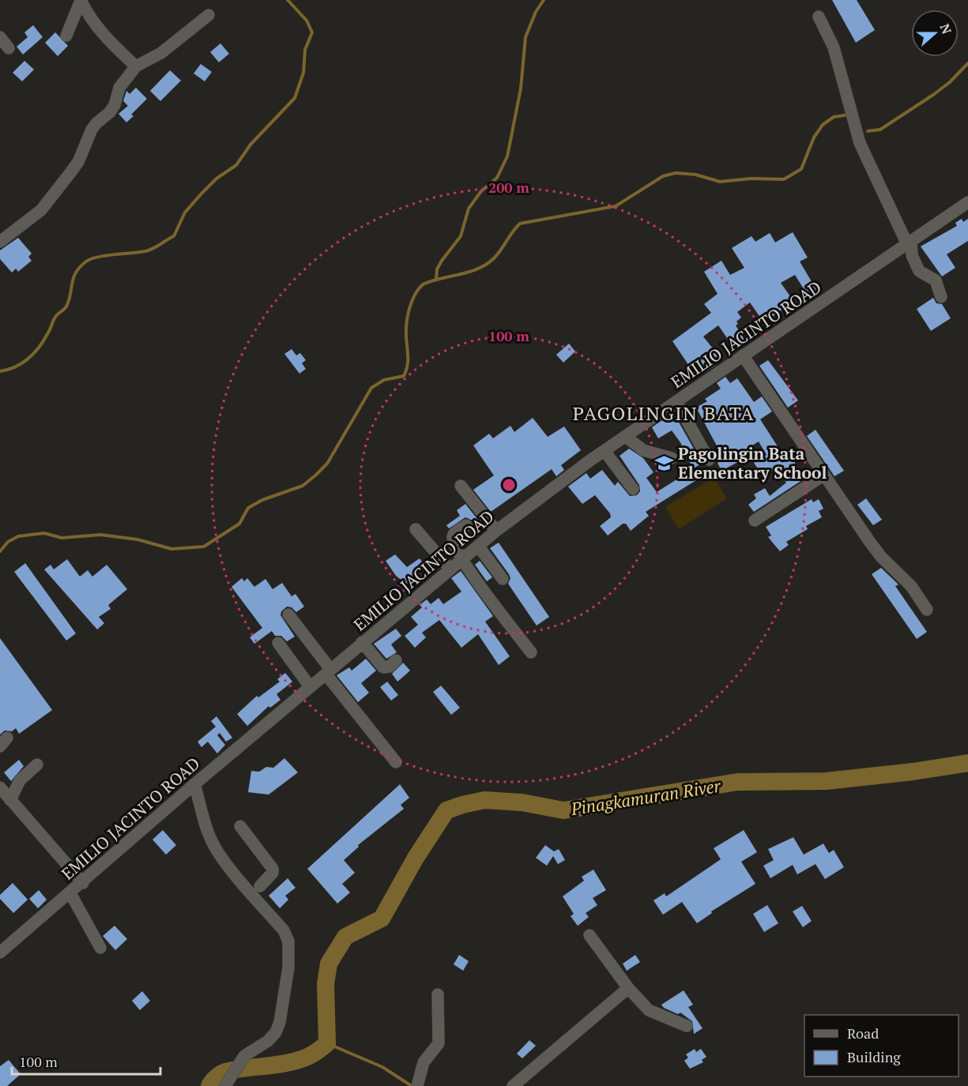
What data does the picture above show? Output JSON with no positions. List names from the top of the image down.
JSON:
{
  "streets": {
    "street": ["EMILIO JACINTO ROAD"]
  },
  "districts": ["PAGOLINGIN BATA"],
  "water": ["Pinagkamuran River"],
  "places": {
    "school or university": ["Pagolingin Bata Elementary School"]
  },
  "legend": ["Road", "Building"],
  "scale_bar": "100 m",
  "north": "right",
  "rings": ["200 m", "100 m"]
}
